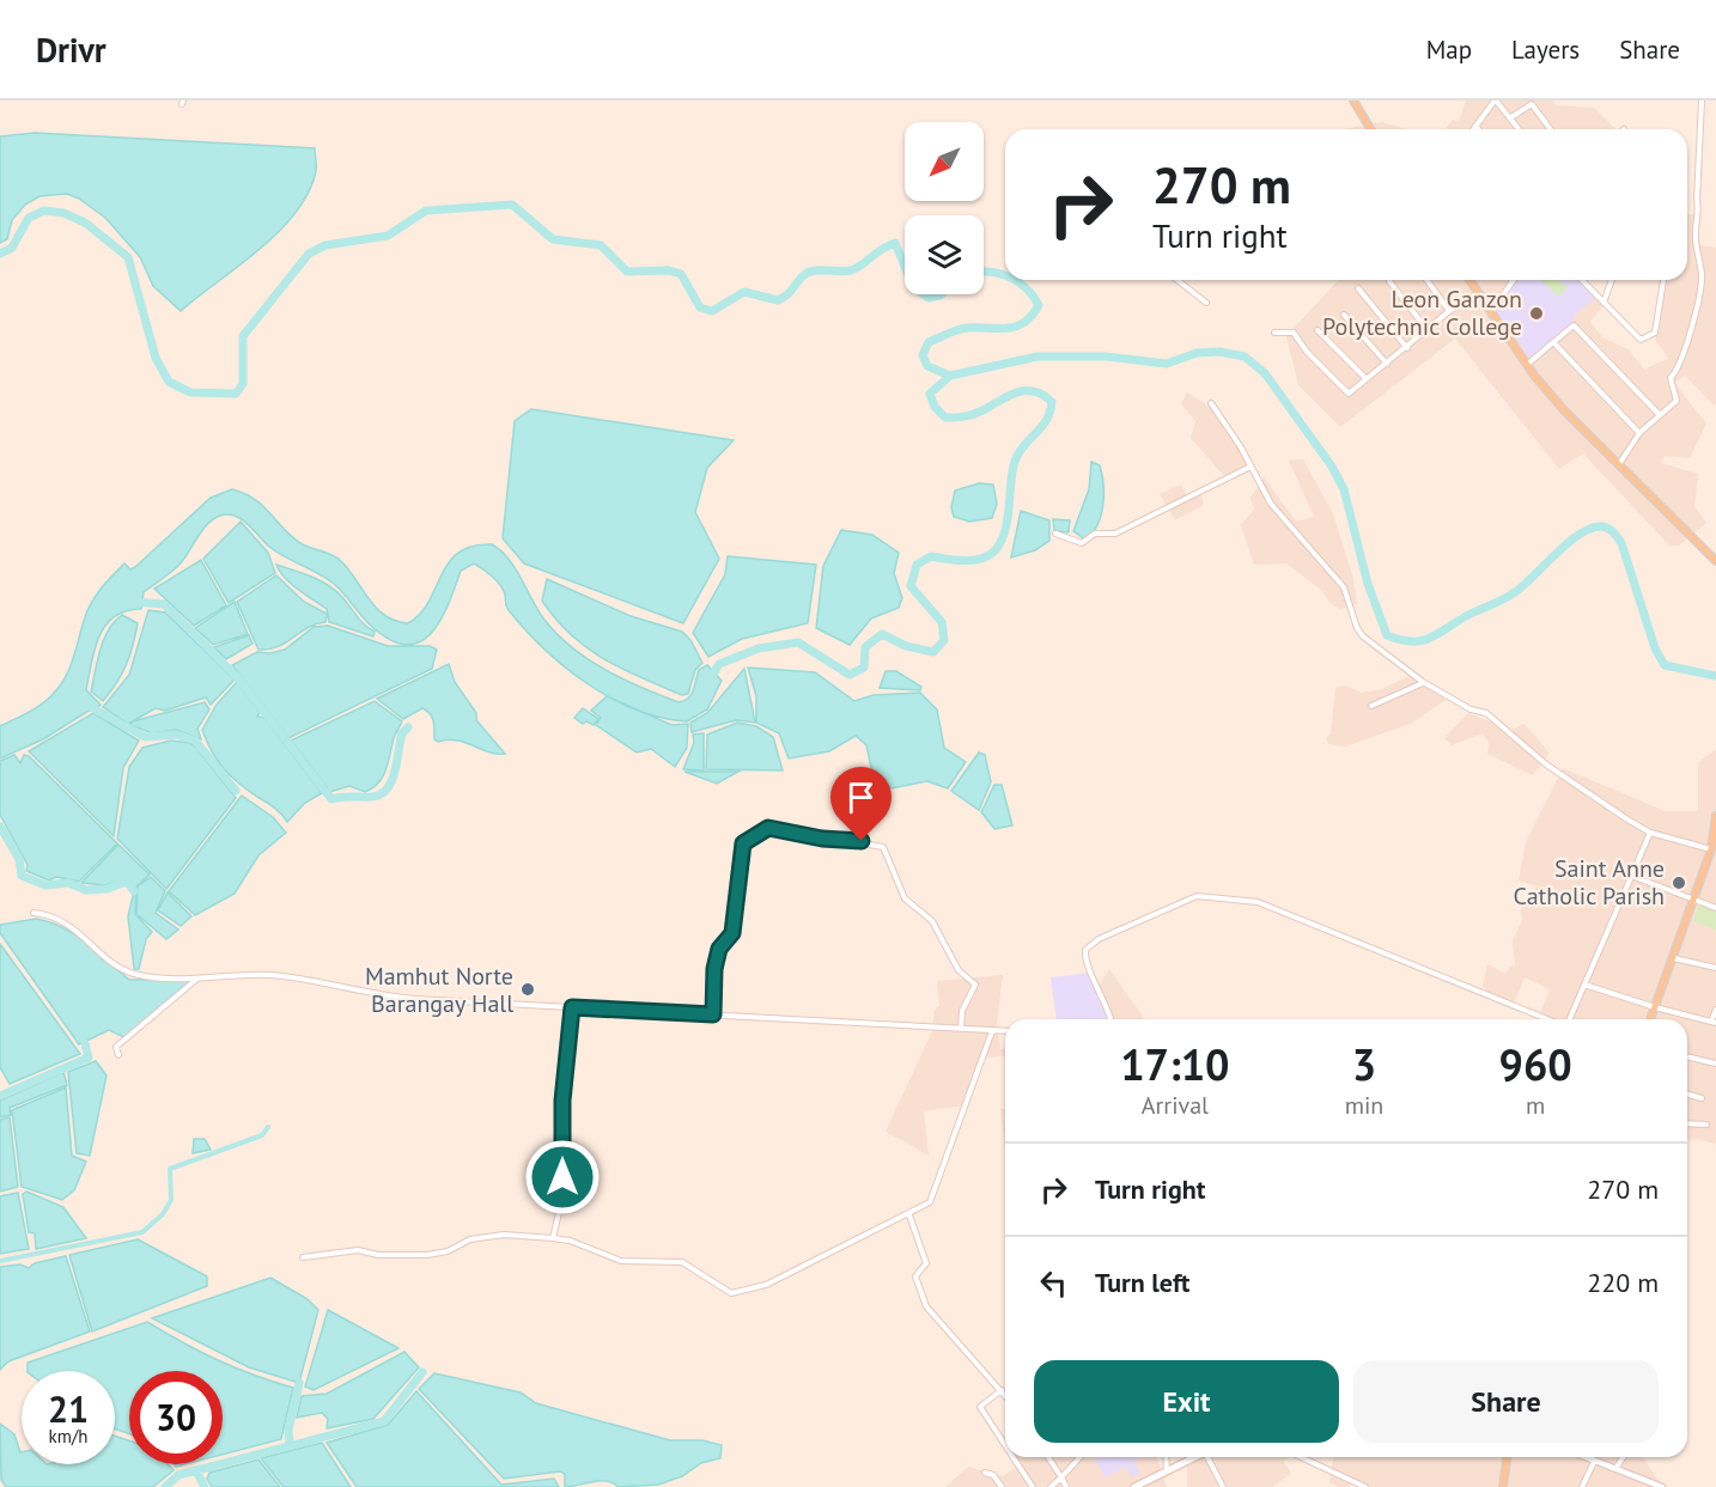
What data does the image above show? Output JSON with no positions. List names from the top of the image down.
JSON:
{
  "places": ["Leon Ganzon Polytechnic College", "Saint Anne Catholic Parish", "Mamhut Norte Barangay Hall"],
  "north": "bottom left",
  "page": {
    "header": "Drivr",
    "nav": ["Map", "Layers", "Share"],
    "turn": ["270 m", "Turn right"],
    "eta": [
      "17:10",
      "Arrival",
      "3",
      "min",
      "960",
      "m"
    ],
    "list": [
      {
        "name": "Turn right",
        "value": "270 m"
      },
      {
        "name": "Turn left",
        "value": "220 m"
      }
    ],
    "buttons": ["Exit", "Share"],
    "speed": "21 km/h",
    "limit": "30"
  }
}
